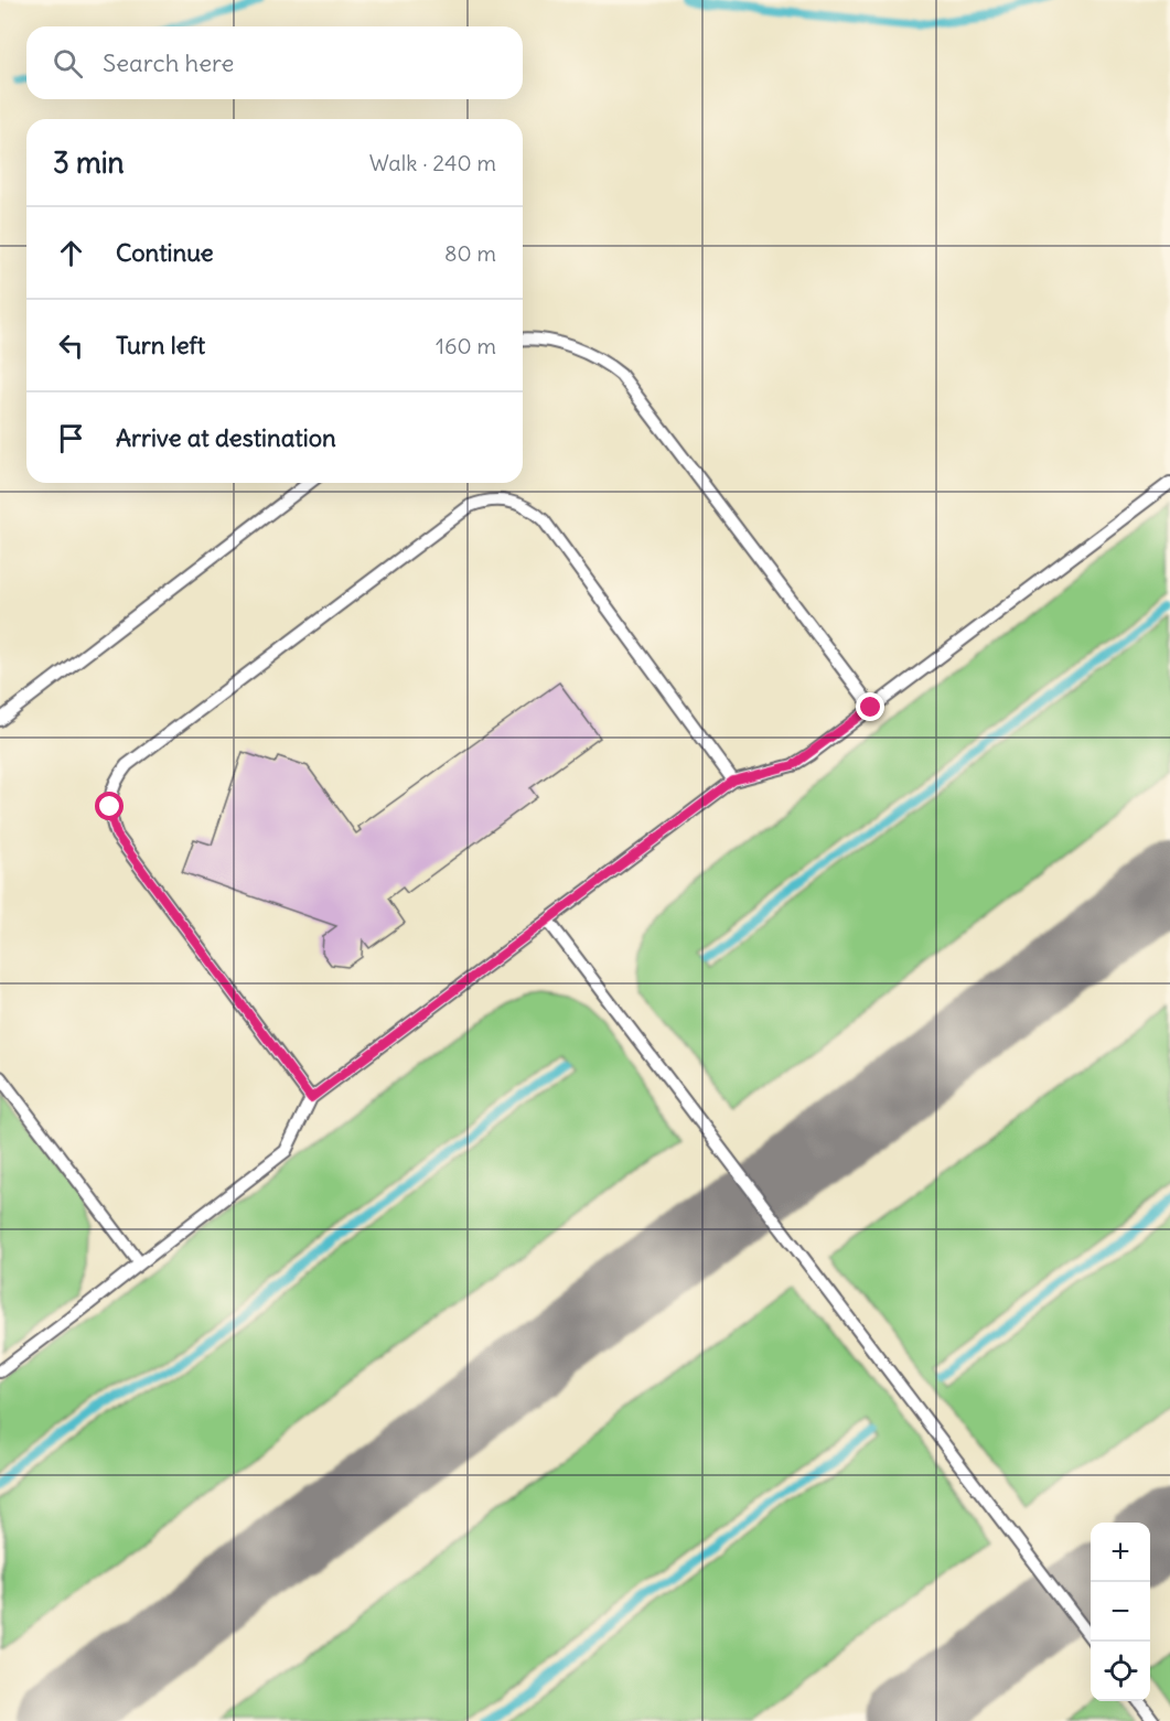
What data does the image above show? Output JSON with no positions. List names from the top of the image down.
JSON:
{
  "page": {
    "search": "Search here",
    "heading": ["3 min", "Walk · 240 m"],
    "list": [
      ["Continue", "80 m"],
      ["Turn left", "160 m"],
      "Arrive at destination"
    ],
    "map_buttons": ["+", "−"]
  }
}
